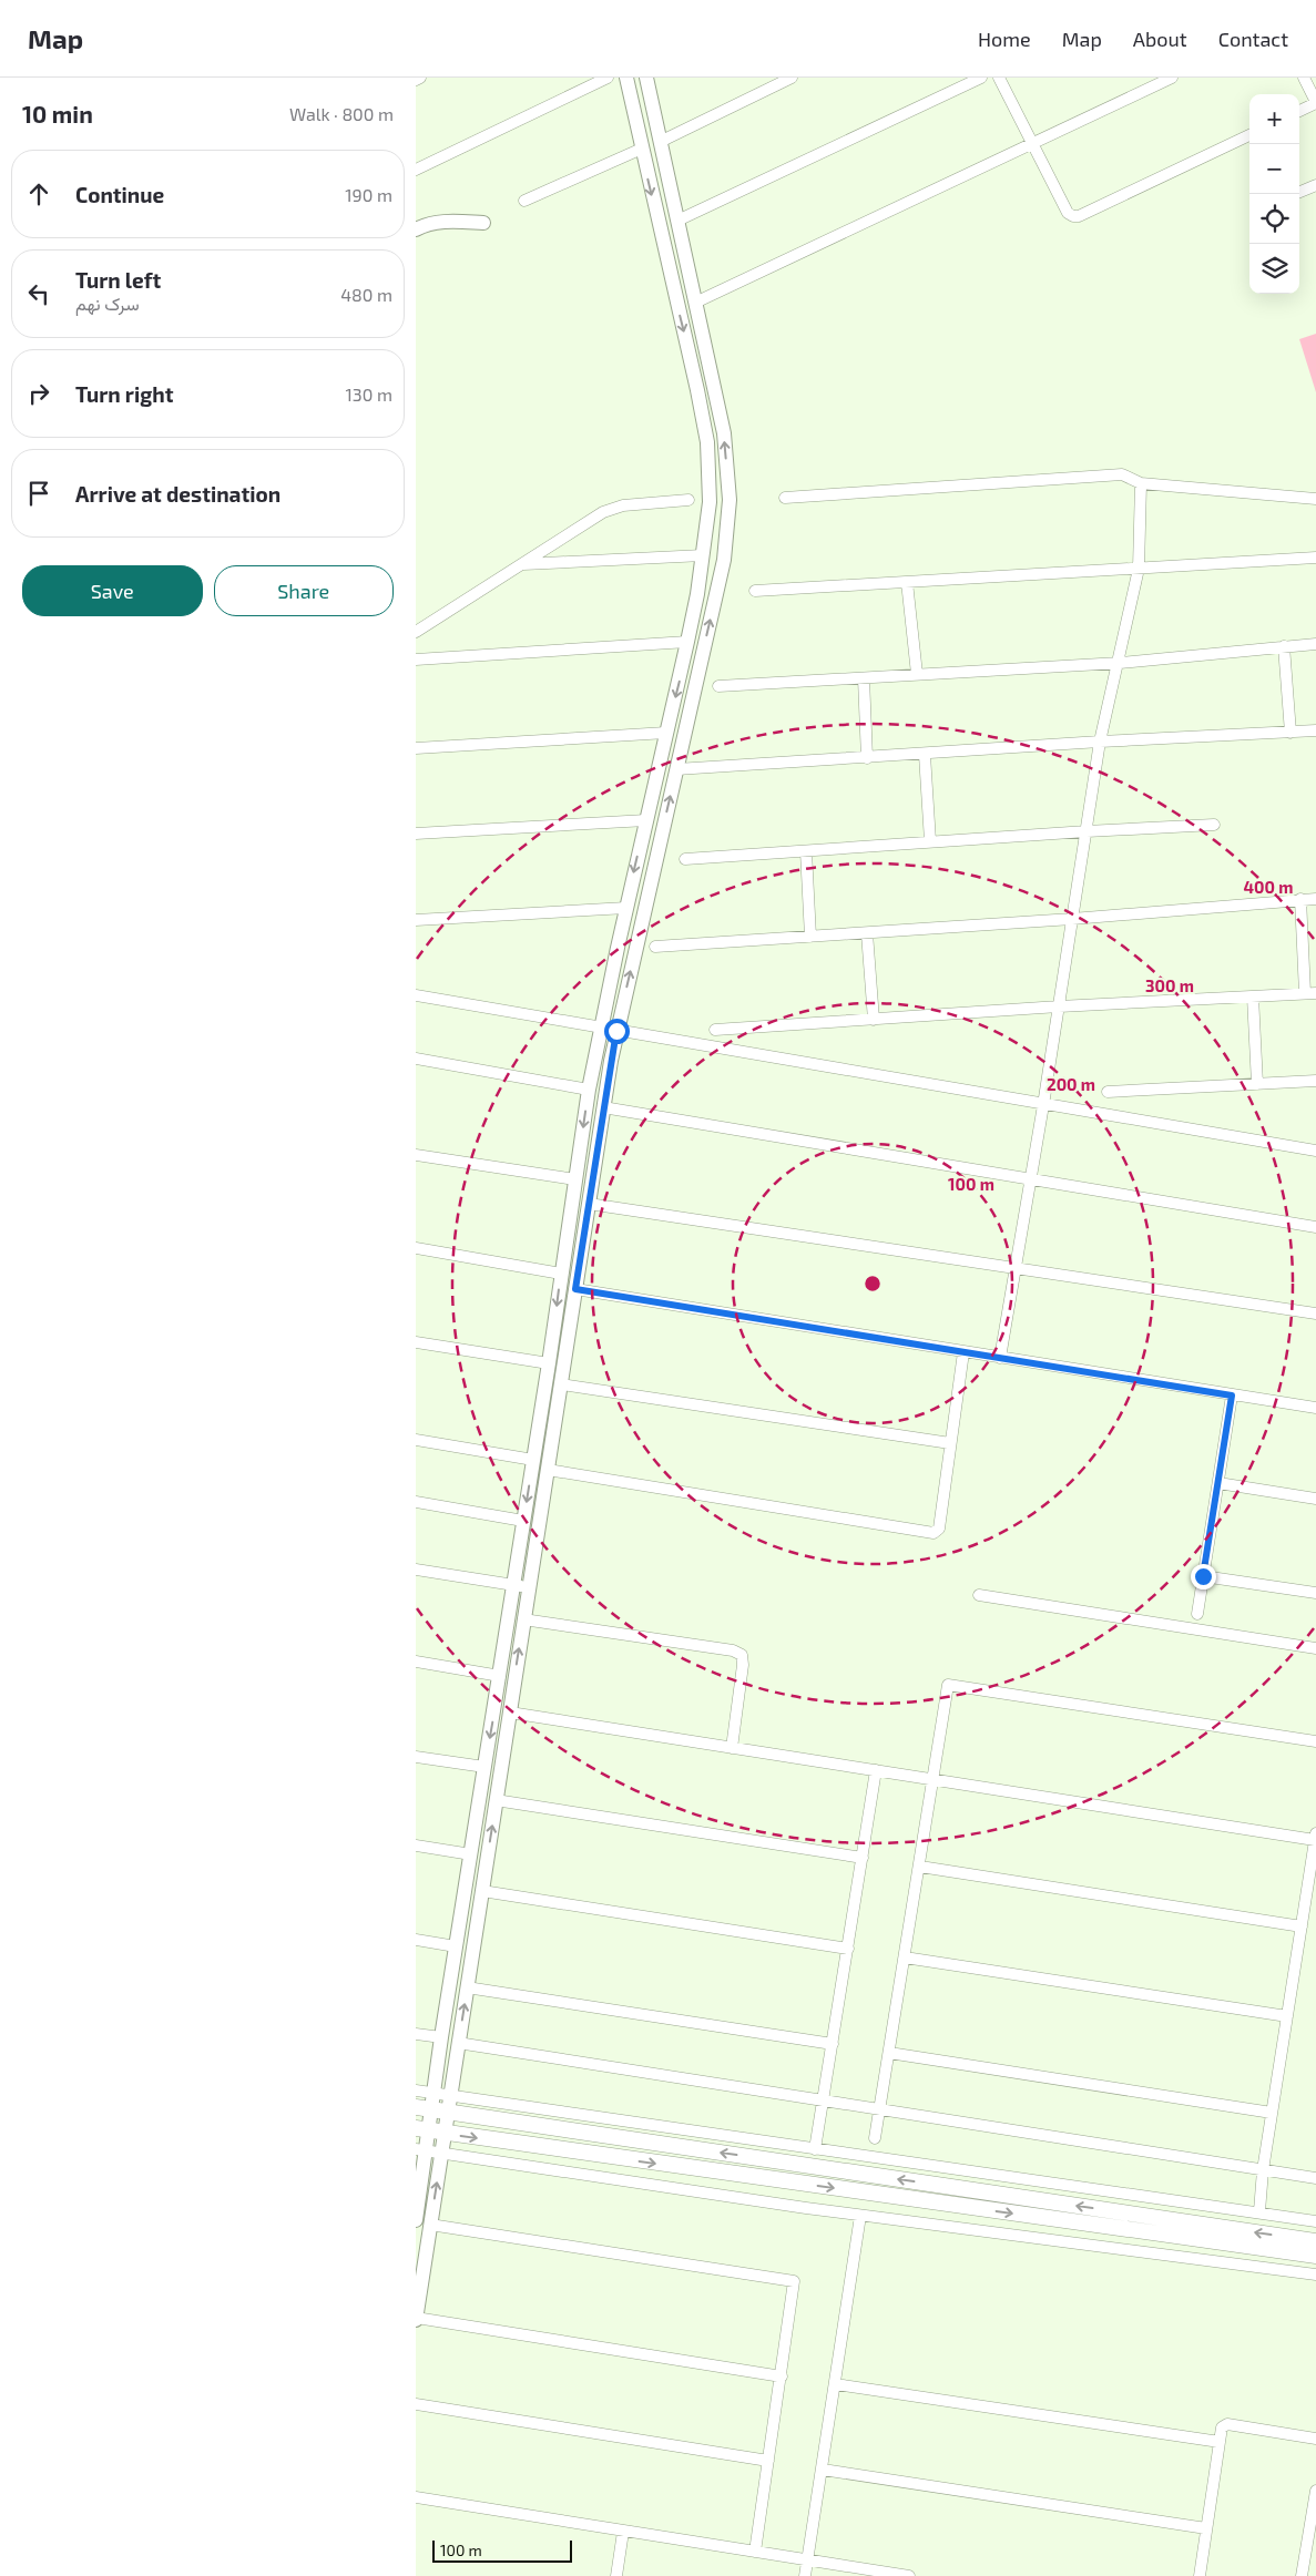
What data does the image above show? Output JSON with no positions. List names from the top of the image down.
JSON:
{
  "scale_bar": "100 m",
  "page": {
    "header": "Map",
    "nav": [
      "Home",
      "Map",
      "About",
      "Contact"
    ],
    "heading": ["10 min", "Walk · 800 m"],
    "map_buttons": ["+", "−"],
    "list": [
      ["Continue", "190 m"],
      ["Turn left", "سرک نهم", "480 m"],
      ["Turn right", "130 m"],
      "Arrive at destination"
    ],
    "buttons": ["Save", "Share"],
    "scale": "100 m"
  },
  "rings": [
    "400 m",
    "300 m",
    "200 m",
    "100 m"
  ]
}
